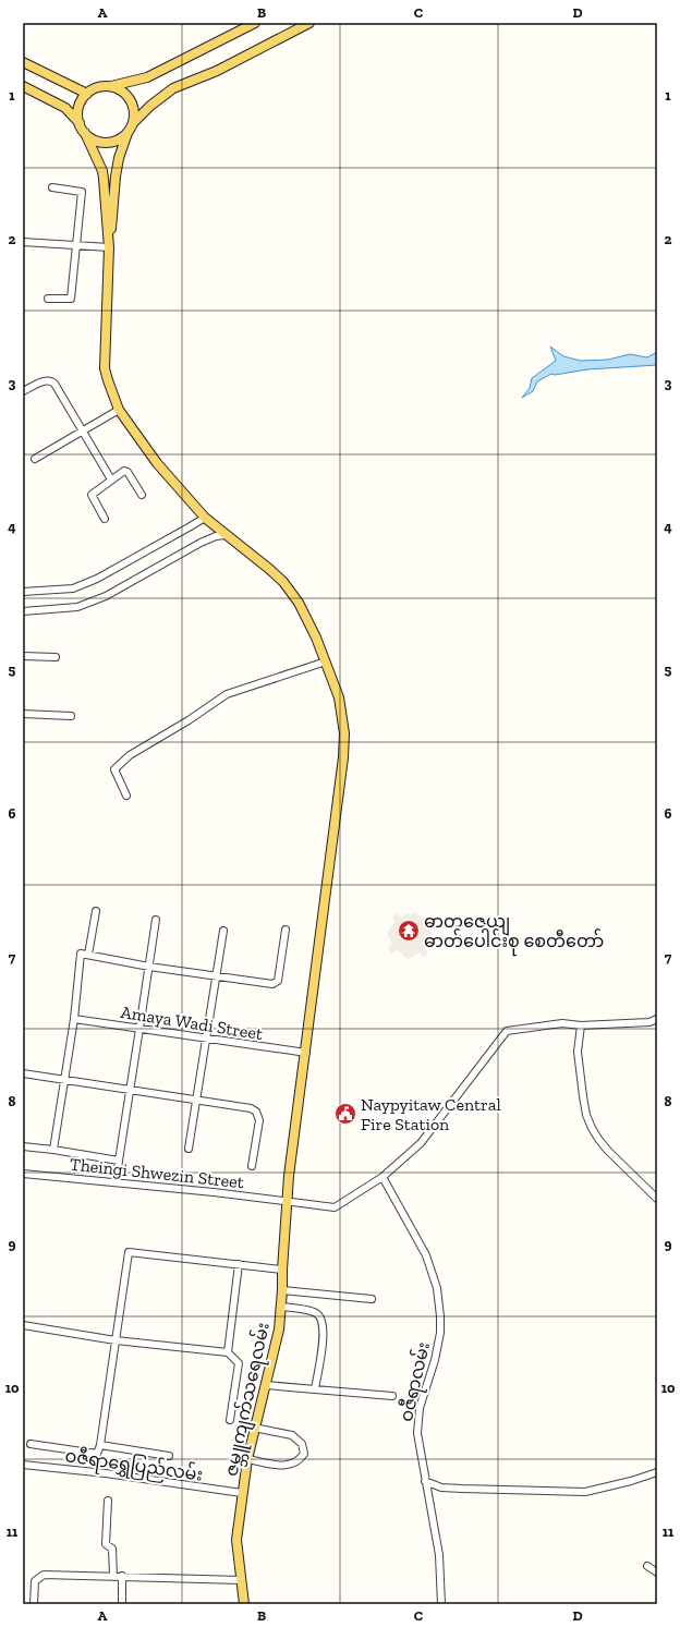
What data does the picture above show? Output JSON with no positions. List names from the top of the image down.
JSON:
{
  "streets": {
    "main road": ["ဇမ္ဘူကျက်သရေလမ်း"],
    "street": [
      "Amaya Wadi Street",
      "Theingi Shwezin Street",
      "ဝဇီရာလမ်း",
      "ဝဇီရာရွှေပြည်လမ်း"
    ]
  },
  "crossings": [
    ["Amaya Wadi Street", "ဇမ္ဘူကျက်သရေလမ်း"],
    ["Theingi Shwezin Street", "ဝဇီရာလမ်း"],
    ["Theingi Shwezin Street", "ဇမ္ဘူကျက်သရေလမ်း"],
    ["ဇမ္ဘူကျက်သရေလမ်း", "ဝဇီရာရွှေပြည်လမ်း"]
  ],
  "places": {
    "temple": ["ဓာတုဇေယျ ဓာတ်ပေါင်းစု စေတီတော်"],
    "public building": ["Naypyitaw Central Fire Station"]
  },
  "grid": {
    "columns": [
      "A",
      "B",
      "C",
      "D"
    ],
    "rows": [
      "1",
      "2",
      "3",
      "4",
      "5",
      "6",
      "7",
      "8",
      "9",
      "10",
      "11"
    ]
  }
}
